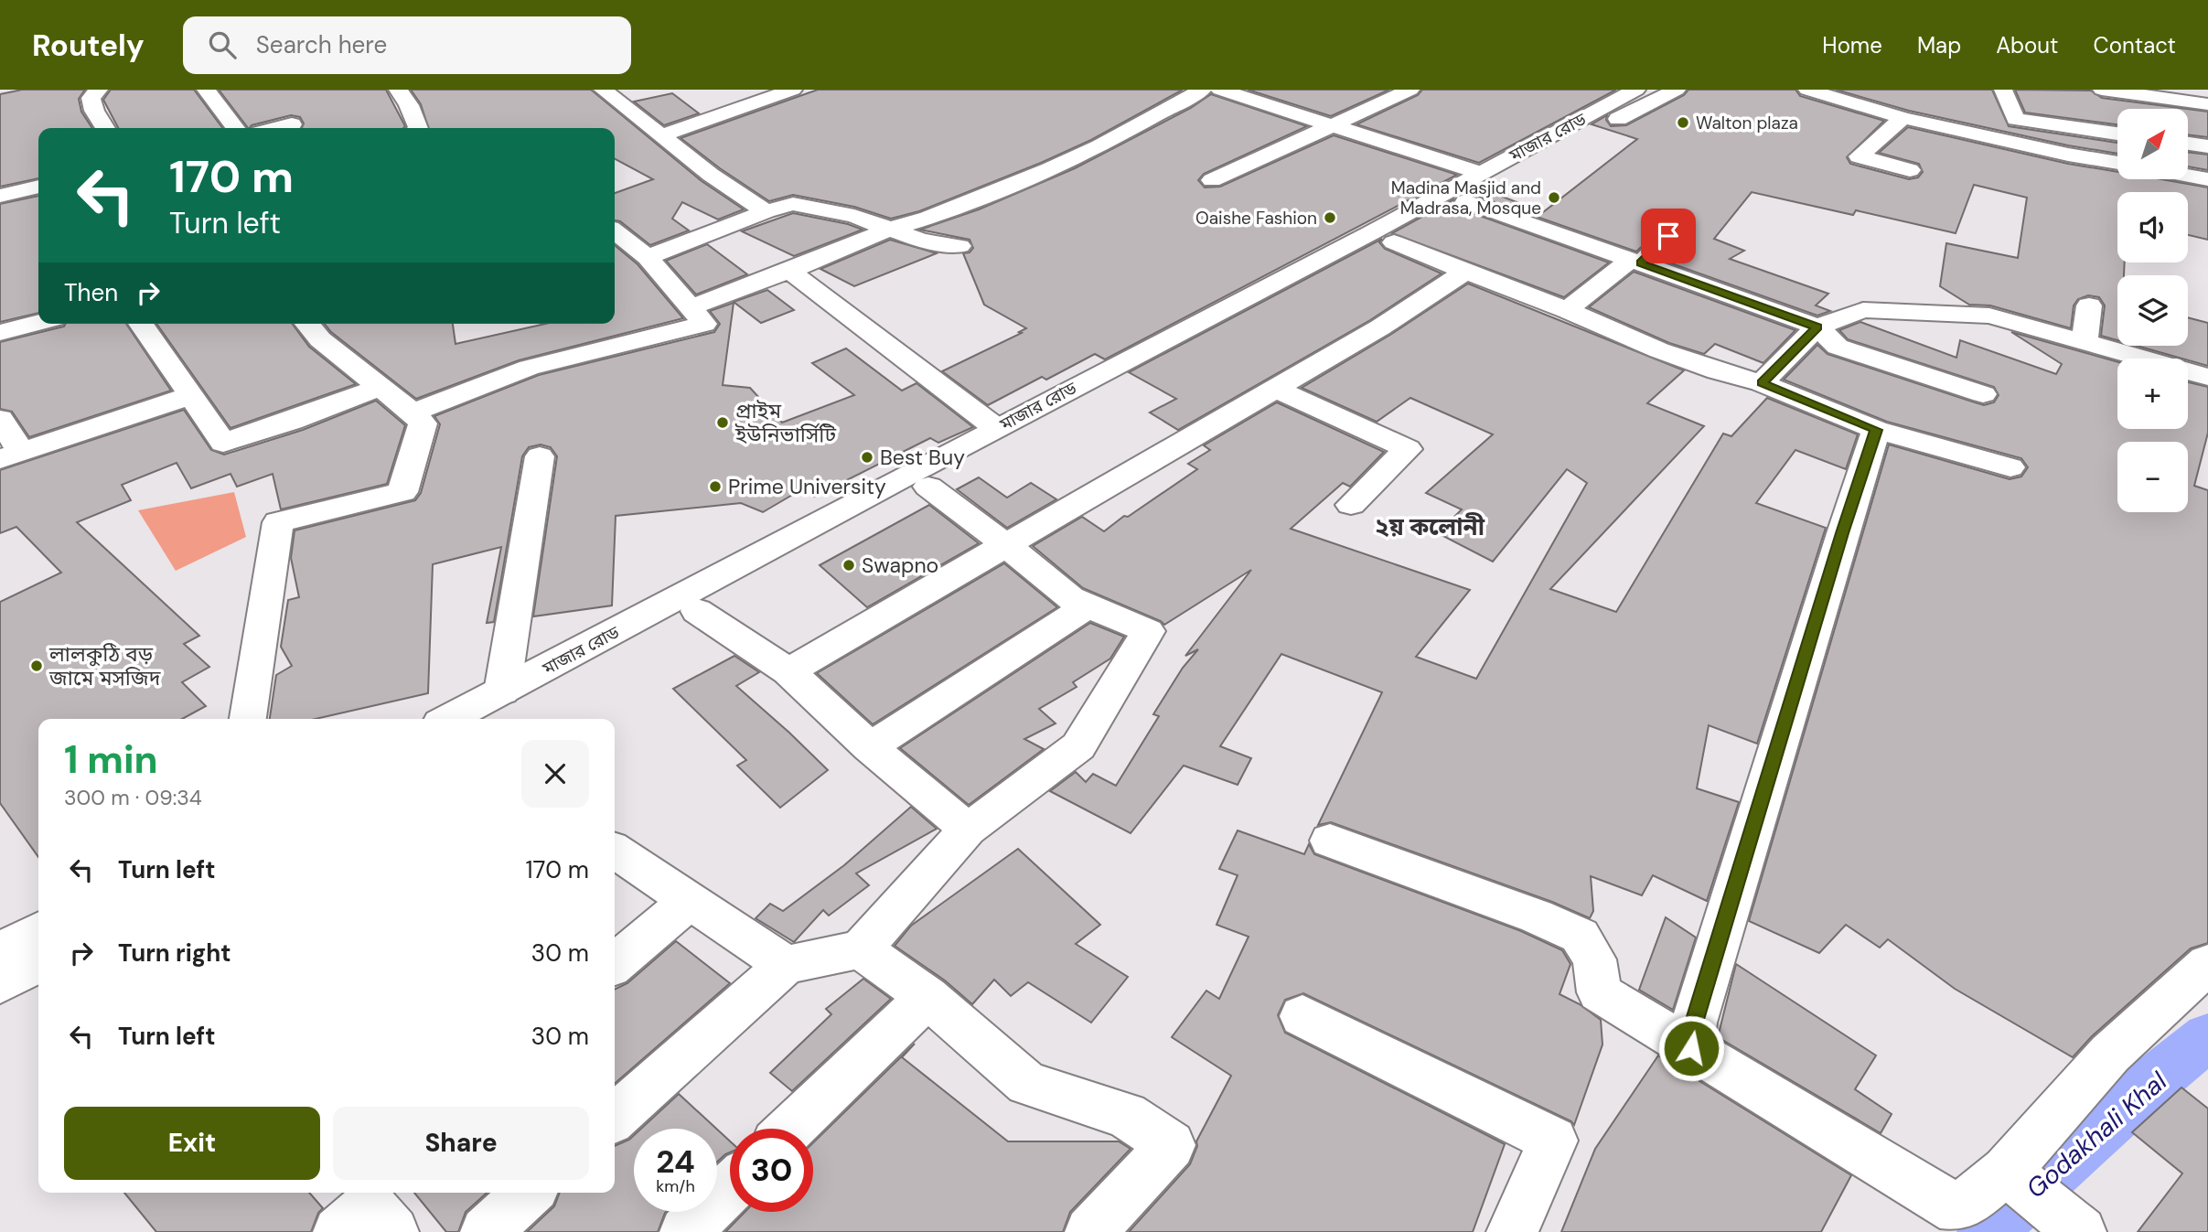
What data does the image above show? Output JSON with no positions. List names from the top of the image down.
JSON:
{
  "streets": {
    "street": ["মাজার রোড"]
  },
  "districts": ["২য় কলোনী"],
  "water": ["Godakhali Khal"],
  "places": [
    "Walton plaza",
    "Madina Masjid and Madrasa, Mosque",
    "Oaishe Fashion",
    "প্রাইম ইউনিভার্সিটি",
    "Best Buy",
    "Prime University",
    "Swapno",
    "লালকুঠি বড় জামে মসজিদ"
  ],
  "north": "top right",
  "page": {
    "header": "Routely",
    "search": "Search here",
    "nav": [
      "Home",
      "Map",
      "About",
      "Contact"
    ],
    "map_buttons": ["+", "−"],
    "turn": ["170 m", "Turn left"],
    "then": "Then",
    "heading": ["1 min", "300 m · 09:34"],
    "list": [
      {
        "name": "Turn left",
        "value": "170 m"
      },
      {
        "name": "Turn right",
        "value": "30 m"
      },
      {
        "name": "Turn left",
        "value": "30 m"
      }
    ],
    "buttons": ["Exit", "Share"],
    "speed": "24 km/h",
    "limit": "30"
  }
}
